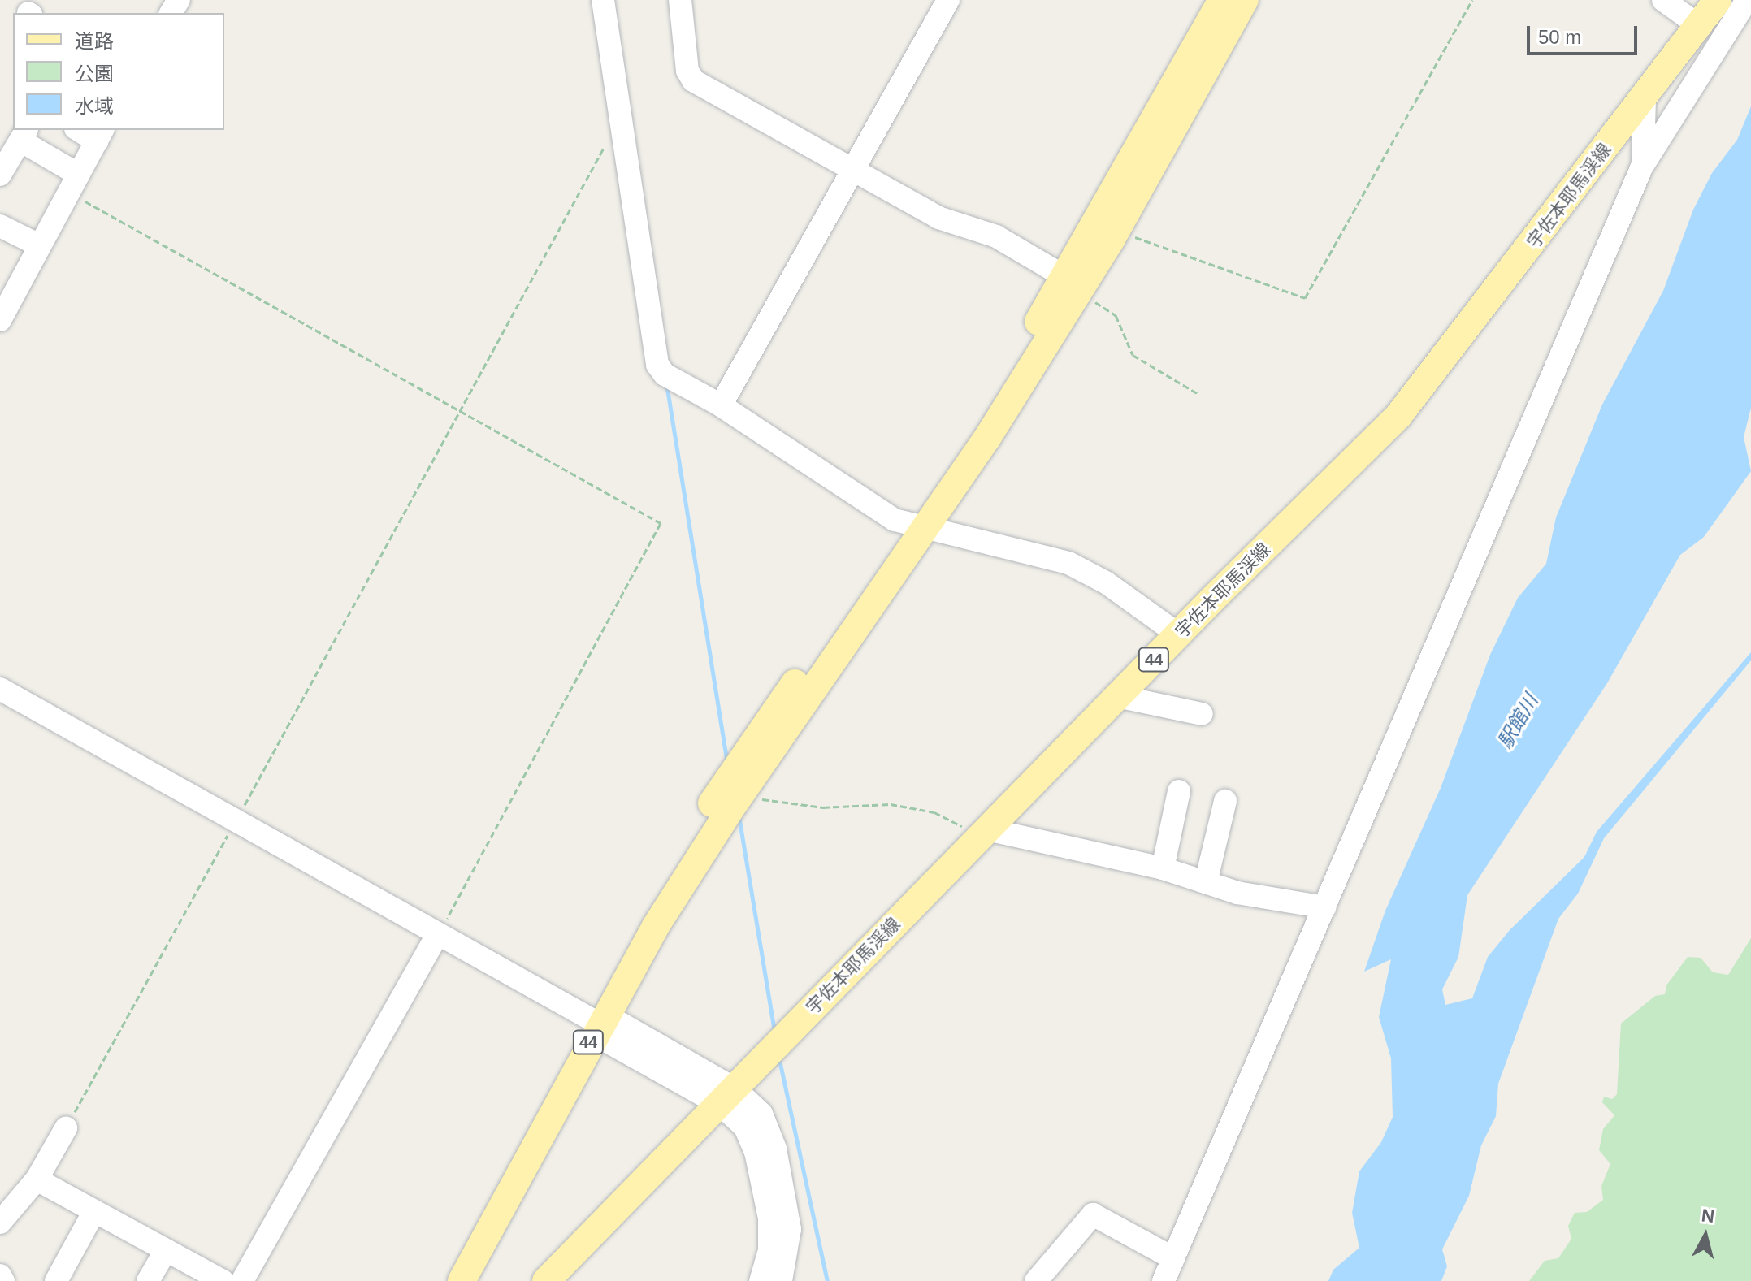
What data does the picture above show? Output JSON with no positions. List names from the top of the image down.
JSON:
{
  "streets": {
    "main road": ["宇佐本耶馬渓線", "44"]
  },
  "water": ["駅館川"],
  "legend": ["道路", "公園", "水域"],
  "scale_bar": "50 m",
  "north": "top"
}
